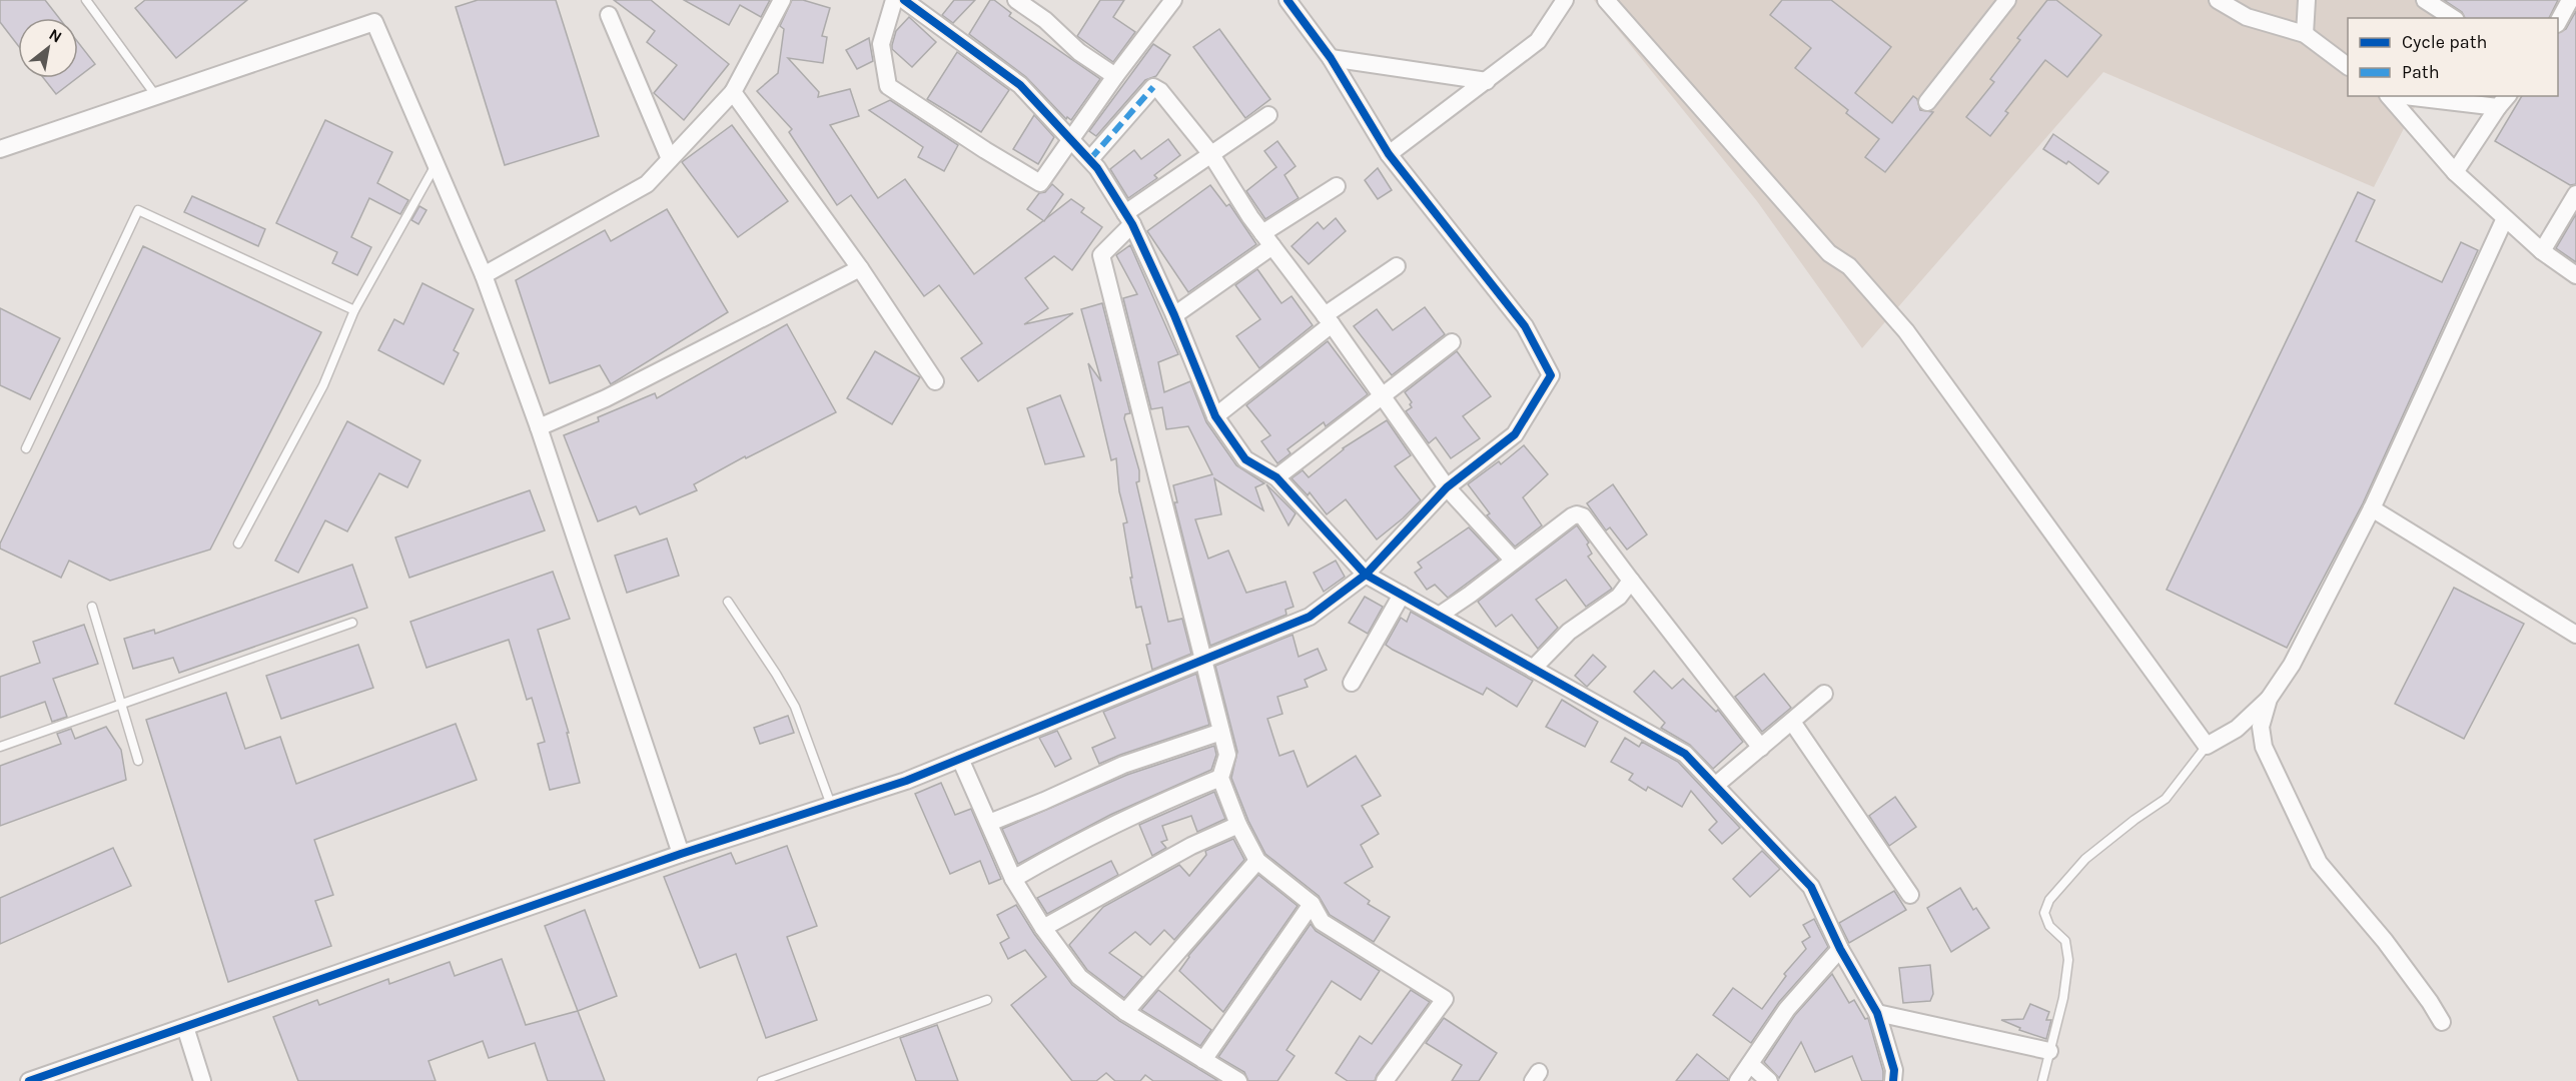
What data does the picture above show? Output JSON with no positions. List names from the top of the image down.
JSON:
{
  "legend": ["Cycle path", "Path"],
  "north": "top right"
}
